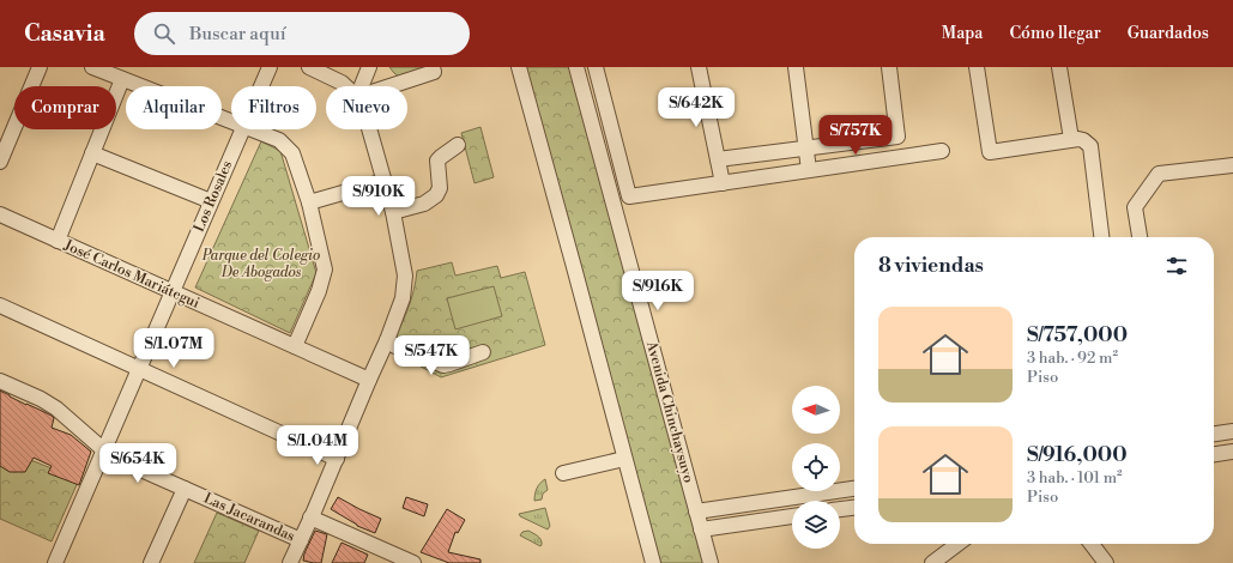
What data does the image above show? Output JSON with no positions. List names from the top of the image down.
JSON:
{
  "streets": {
    "street": [
      "Los Rosales",
      "José Carlos Mariátegui",
      "Avenida Chinchaysuyo",
      "Las Jacarandas"
    ]
  },
  "crossings": [
    ["Los Rosales", "José Carlos Mariátegui"],
    ["Los Rosales", "Las Jacarandas"]
  ],
  "parks": ["Parque del Colegio De Abogados"],
  "north": "left",
  "page": {
    "header": "Casavia",
    "search": "Buscar aquí",
    "nav": ["Mapa", "Cómo llegar", "Guardados"],
    "chip": [
      "Comprar",
      "Alquilar",
      "Filtros",
      "Nuevo"
    ],
    "price": [
      "S/642K",
      "S/757K",
      "S/910K",
      "S/916K",
      "S/1.07M",
      "S/547K",
      "S/1.04M",
      "S/654K"
    ],
    "heading": "8 viviendas",
    "list": [
      {
        "name": "S/757,000",
        "note": "3 hab. · 92 m² · Piso"
      },
      {
        "name": "S/916,000",
        "note": "3 hab. · 101 m² · Piso"
      }
    ]
  }
}
